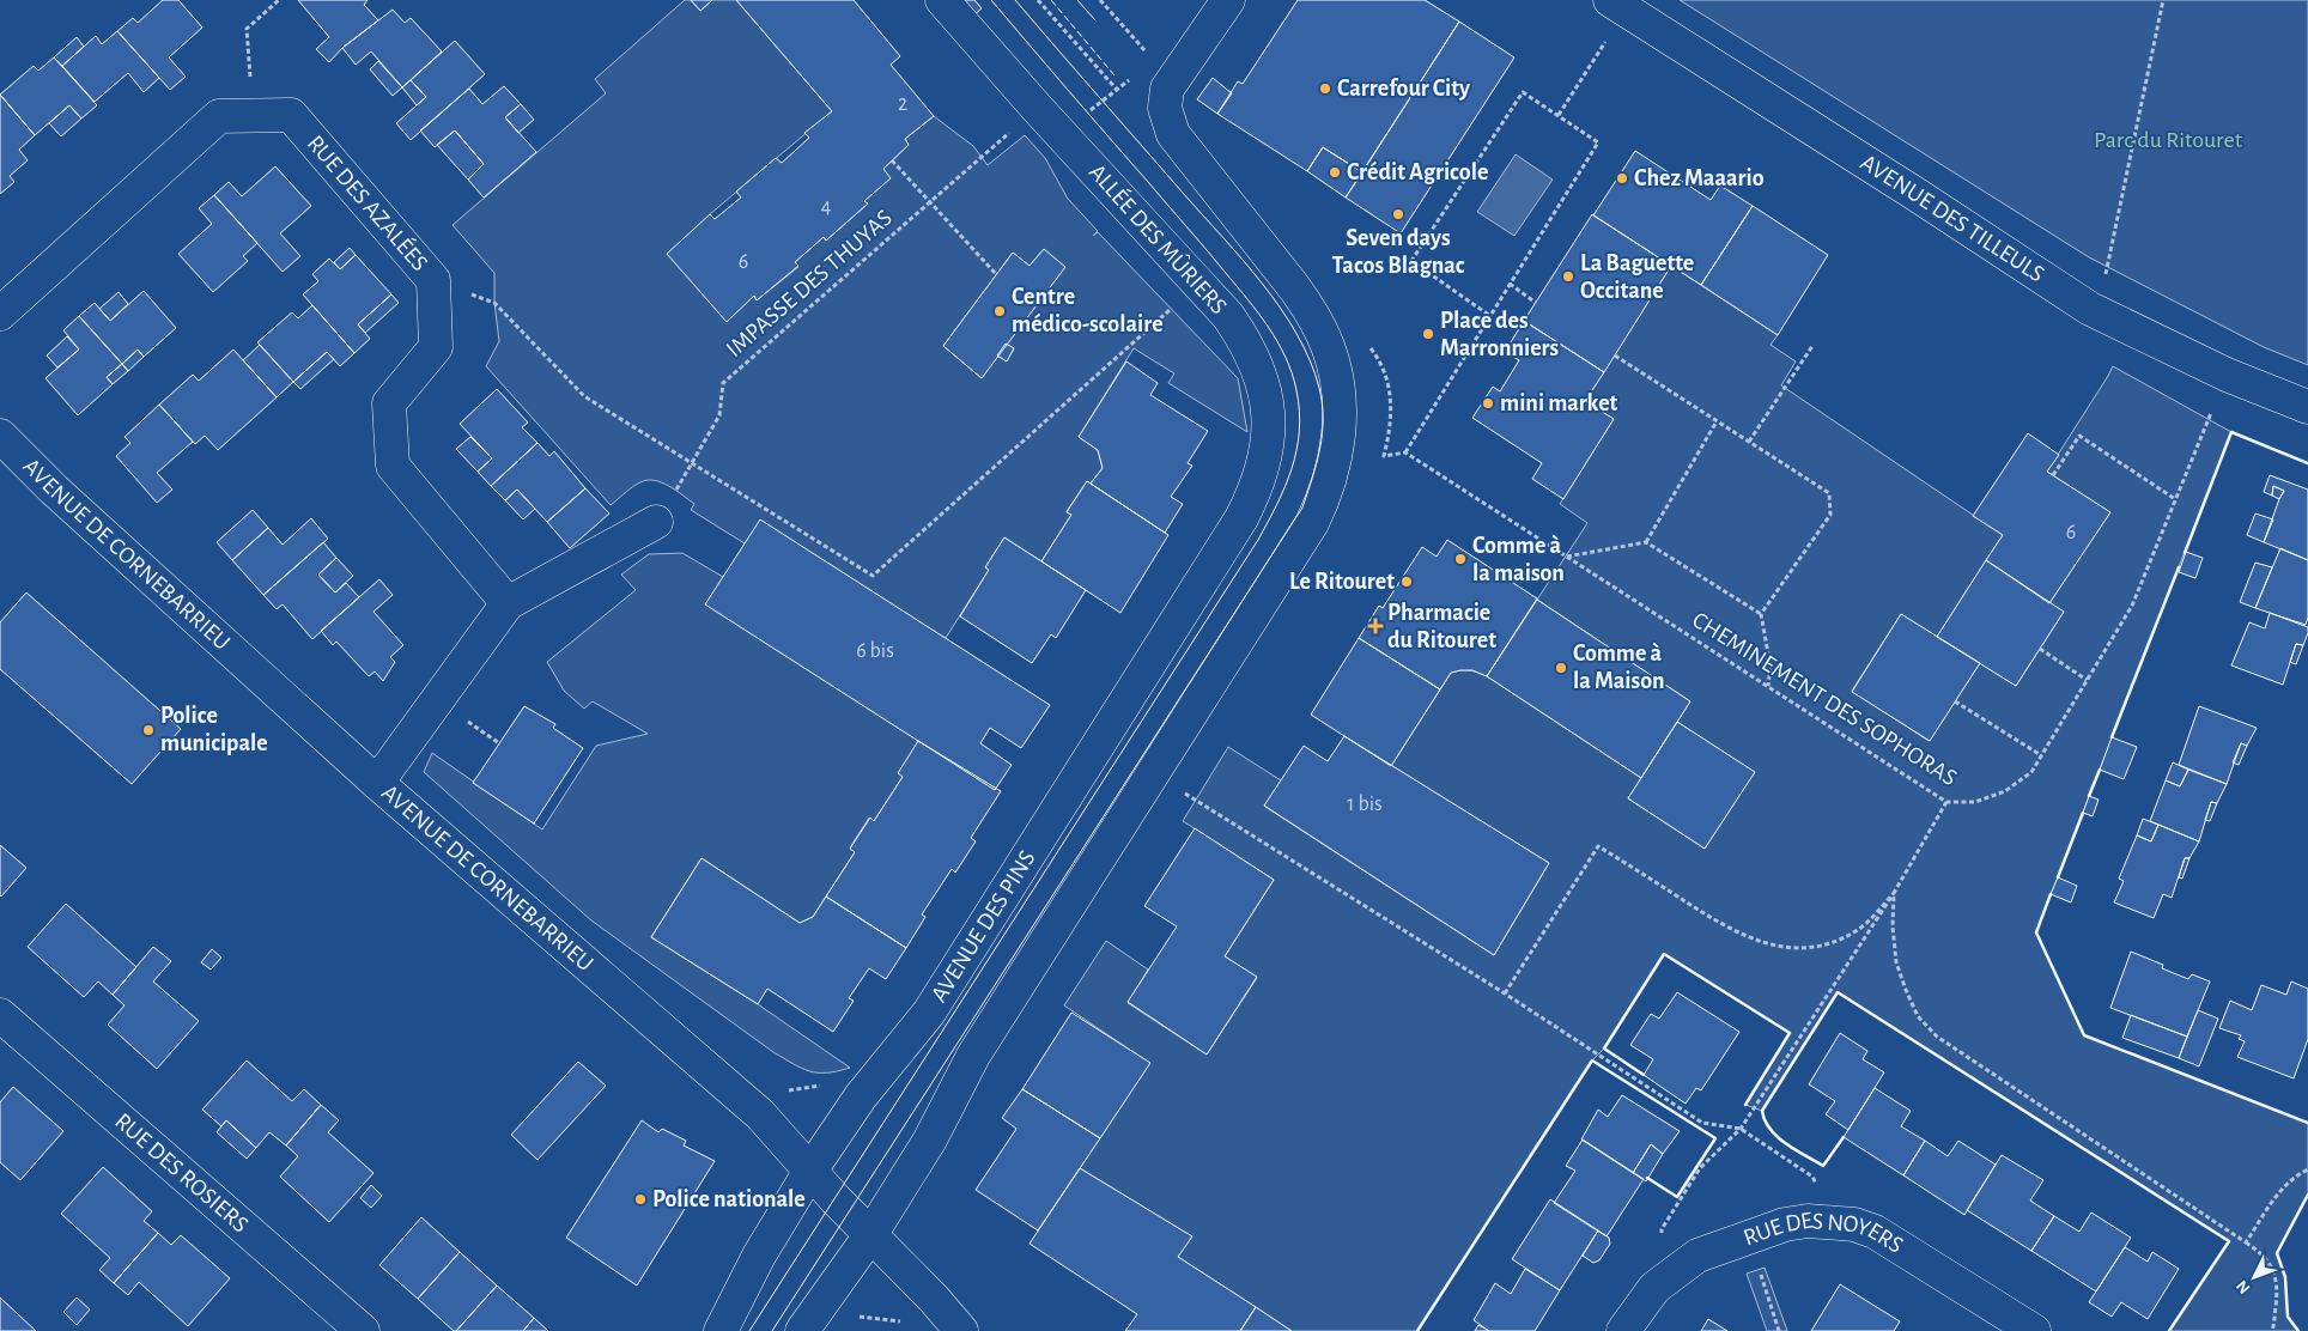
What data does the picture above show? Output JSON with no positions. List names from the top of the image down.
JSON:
{
  "streets": {
    "street": [
      "RUE DES AZALÉES",
      "AVENUE DES TILLEULS",
      "ALLÉE DES MÛRIERS",
      "AVENUE DE CORNEBARRIEU",
      "AVENUE DES PINS",
      "RUE DES ROSIERS",
      "RUE DES NOYERS"
    ],
    "path": ["IMPASSE DES THUYAS", "CHEMINEMENT DES SOPHORAS"]
  },
  "crossings": [
    ["ALLÉE DES MÛRIERS", "IMPASSE DES THUYAS"],
    ["ALLÉE DES MÛRIERS", "AVENUE DES PINS"],
    ["AVENUE DE CORNEBARRIEU", "AVENUE DES PINS"]
  ],
  "parks": ["Parc du Ritouret"],
  "places": {
    "other": [
      "Carrefour City",
      "Crédit Agricole",
      "Chez Maaario",
      "Seven days Tacos Blagnac",
      "La Baguette Occitane",
      "Centre médico-scolaire",
      "Place des Marronniers",
      "mini market",
      "Comme à la maison",
      "Le Ritouret",
      "Comme à la Maison",
      "Police municipale",
      "Police nationale"
    ],
    "health": ["Pharmacie du Ritouret"]
  },
  "house_numbers": [
    "2",
    "4",
    "6",
    "6",
    "6 bis",
    "1 bis"
  ],
  "north": "bottom left"
}
